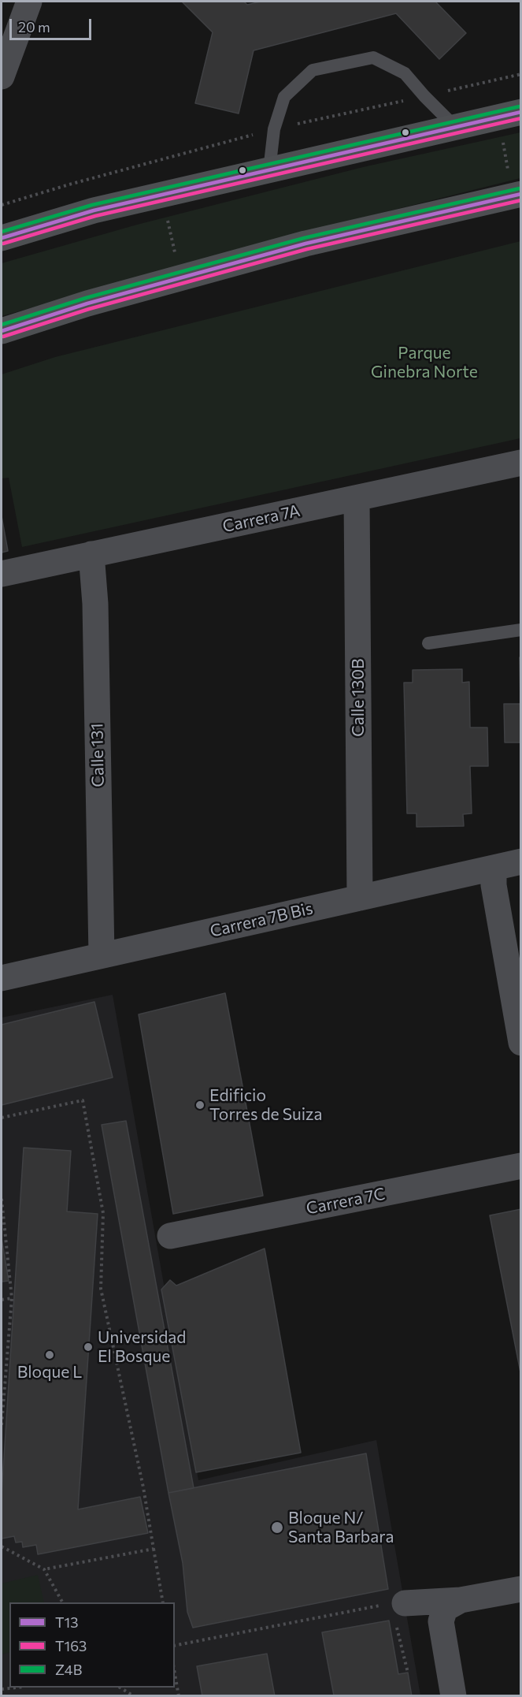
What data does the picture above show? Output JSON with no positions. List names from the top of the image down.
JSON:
{
  "streets": {
    "street": [
      "Carrera 7A",
      "Calle 130B",
      "Calle 131",
      "Carrera 7B Bis",
      "Carrera 7C"
    ]
  },
  "crossings": [
    ["Carrera 7A", "Calle 130B"],
    ["Carrera 7A", "Calle 131"],
    ["Calle 130B", "Carrera 7B Bis"],
    ["Calle 131", "Carrera 7B Bis"]
  ],
  "parks": ["Parque Ginebra Norte"],
  "places": [
    "Edificio Torres de Suiza",
    "Universidad El Bosque",
    "Bloque L",
    "Bloque N/ Santa Barbara"
  ],
  "lines": ["transit line Z4B", "transit line T13", "transit line T163"],
  "legend": ["T13", "T163", "Z4B"],
  "scale_bar": "20 m"
}
